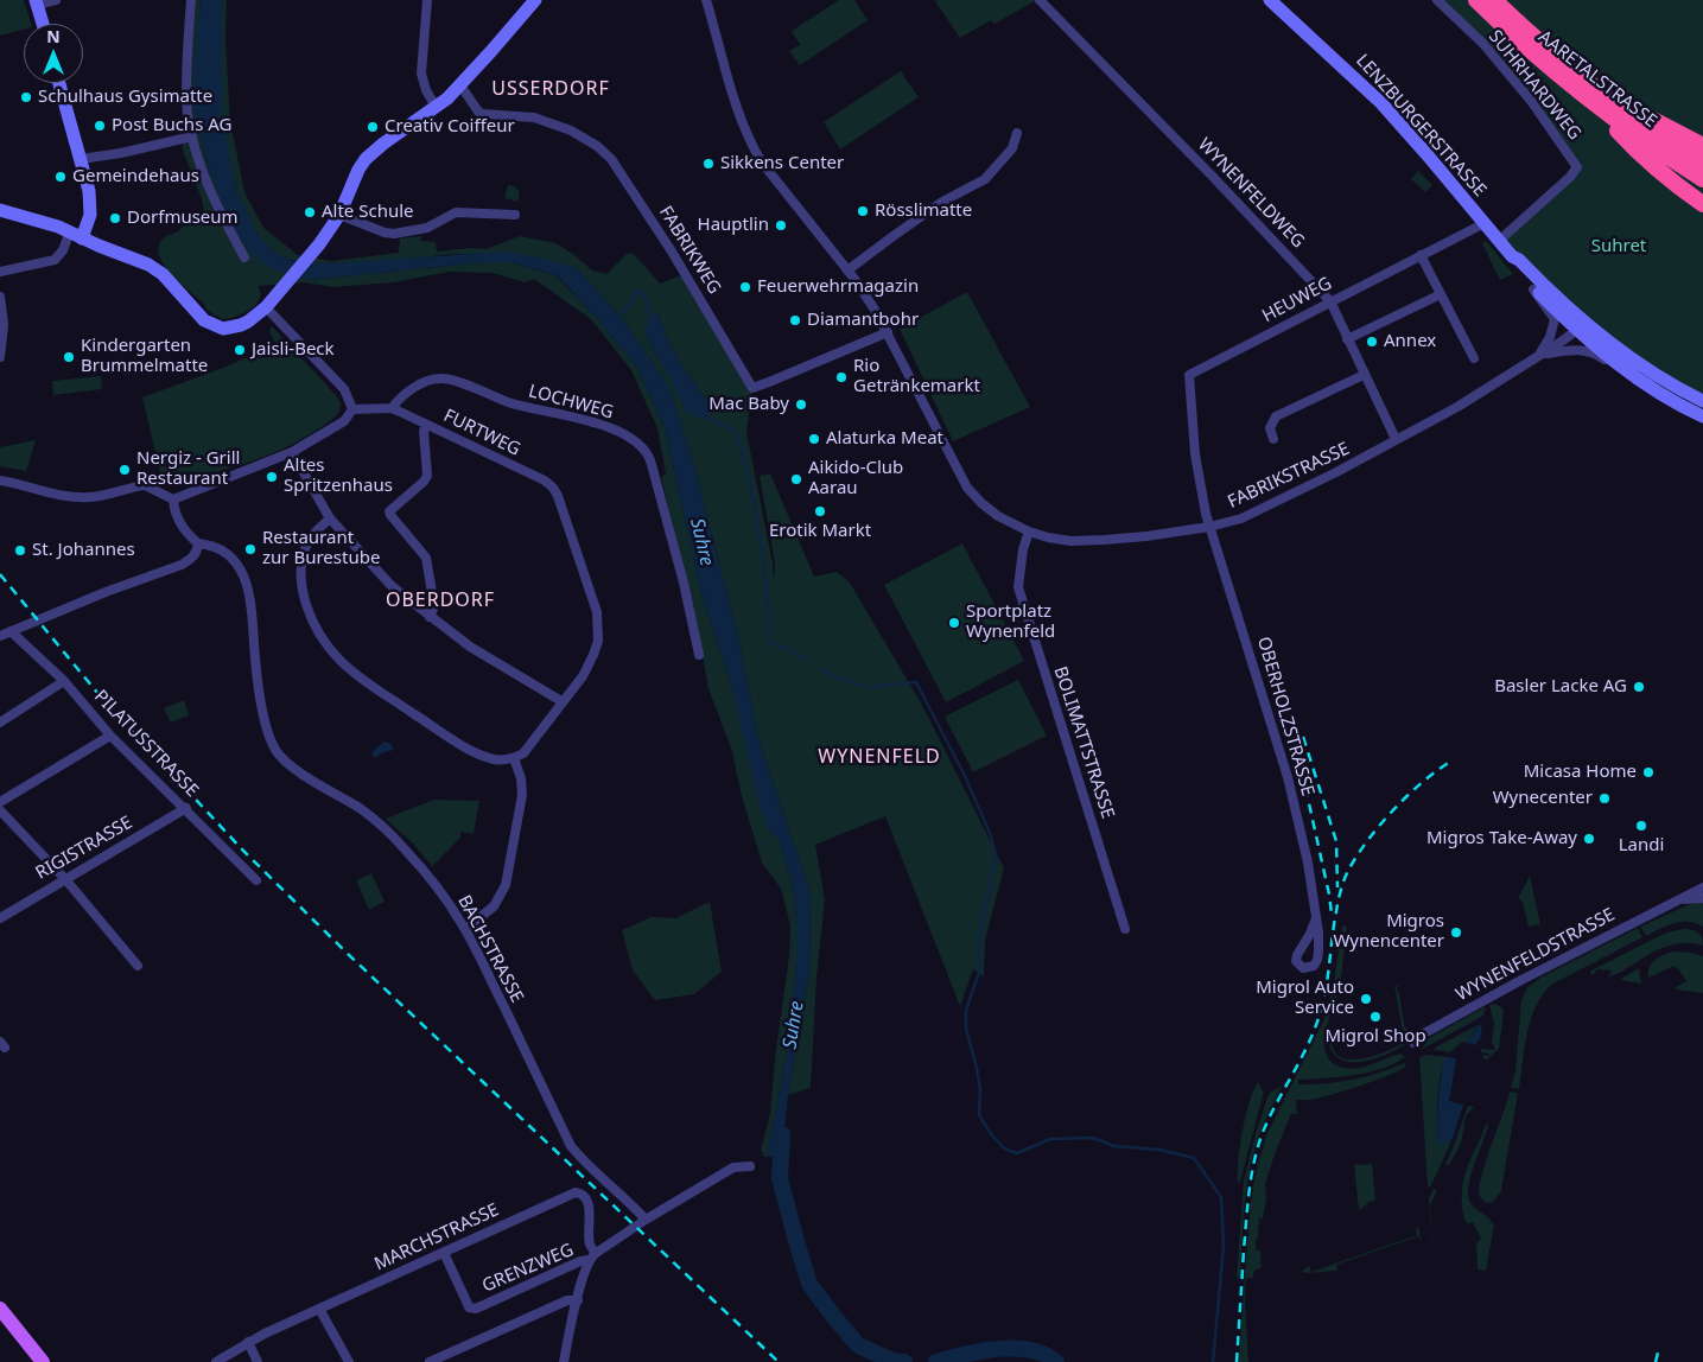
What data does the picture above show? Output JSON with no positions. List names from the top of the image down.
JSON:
{
  "streets": {
    "highway": ["AARETALSTRASSE"],
    "main road": ["LENZBURGERSTRASSE"],
    "street": [
      "SUHRHARDWEG",
      "WYNENFELDWEG",
      "FABRIKWEG",
      "HEUWEG",
      "LOCHWEG",
      "FURTWEG",
      "FABRIKSTRASSE",
      "OBERHOLZSTRASSE",
      "BOLIMATTSTRASSE",
      "PILATUSSTRASSE",
      "RIGISTRASSE",
      "BACHSTRASSE",
      "WYNENFELDSTRASSE",
      "MARCHSTRASSE",
      "GRENZWEG"
    ]
  },
  "crossings": [
    ["SUHRHARDWEG", "LENZBURGERSTRASSE"],
    ["LENZBURGERSTRASSE", "HEUWEG"],
    ["LENZBURGERSTRASSE", "FABRIKSTRASSE"],
    ["WYNENFELDWEG", "HEUWEG"],
    ["WYNENFELDWEG", "FABRIKSTRASSE"],
    ["FABRIKWEG", "FABRIKSTRASSE"],
    ["HEUWEG", "OBERHOLZSTRASSE"],
    ["LOCHWEG", "FURTWEG"],
    ["FABRIKSTRASSE", "OBERHOLZSTRASSE"],
    ["FABRIKSTRASSE", "BOLIMATTSTRASSE"],
    ["PILATUSSTRASSE", "RIGISTRASSE"],
    ["MARCHSTRASSE", "GRENZWEG"]
  ],
  "districts": ["USSERDORF", "OBERDORF", "WYNENFELD"],
  "water": ["Suhre"],
  "parks": ["Suhret"],
  "places": [
    "Schulhaus Gysimatte",
    "Post Buchs AG",
    "Creativ Coiffeur",
    "Sikkens Center",
    "Gemeindehaus",
    "Rösslimatte",
    "Alte Schule",
    "Dorfmuseum",
    "Hauptlin",
    "Feuerwehrmagazin",
    "Diamantbohr",
    "Annex",
    "Jaisli-Beck",
    "Kindergarten Brummelmatte",
    "Rio Getränkemarkt",
    "Mac Baby",
    "Alaturka Meat",
    "Nergiz - Grill Restaurant",
    "Altes Spritzenhaus",
    "Aikido-Club Aarau",
    "Erotik Markt",
    "Restaurant zur Burestube",
    "St. Johannes",
    "Sportplatz Wynenfeld",
    "Basler Lacke AG",
    "Micasa Home",
    "Wynecenter",
    "Landi",
    "Migros Take-Away",
    "Migros Wynencenter",
    "Migrol Auto Service",
    "Migrol Shop"
  ],
  "north": "top"
}
